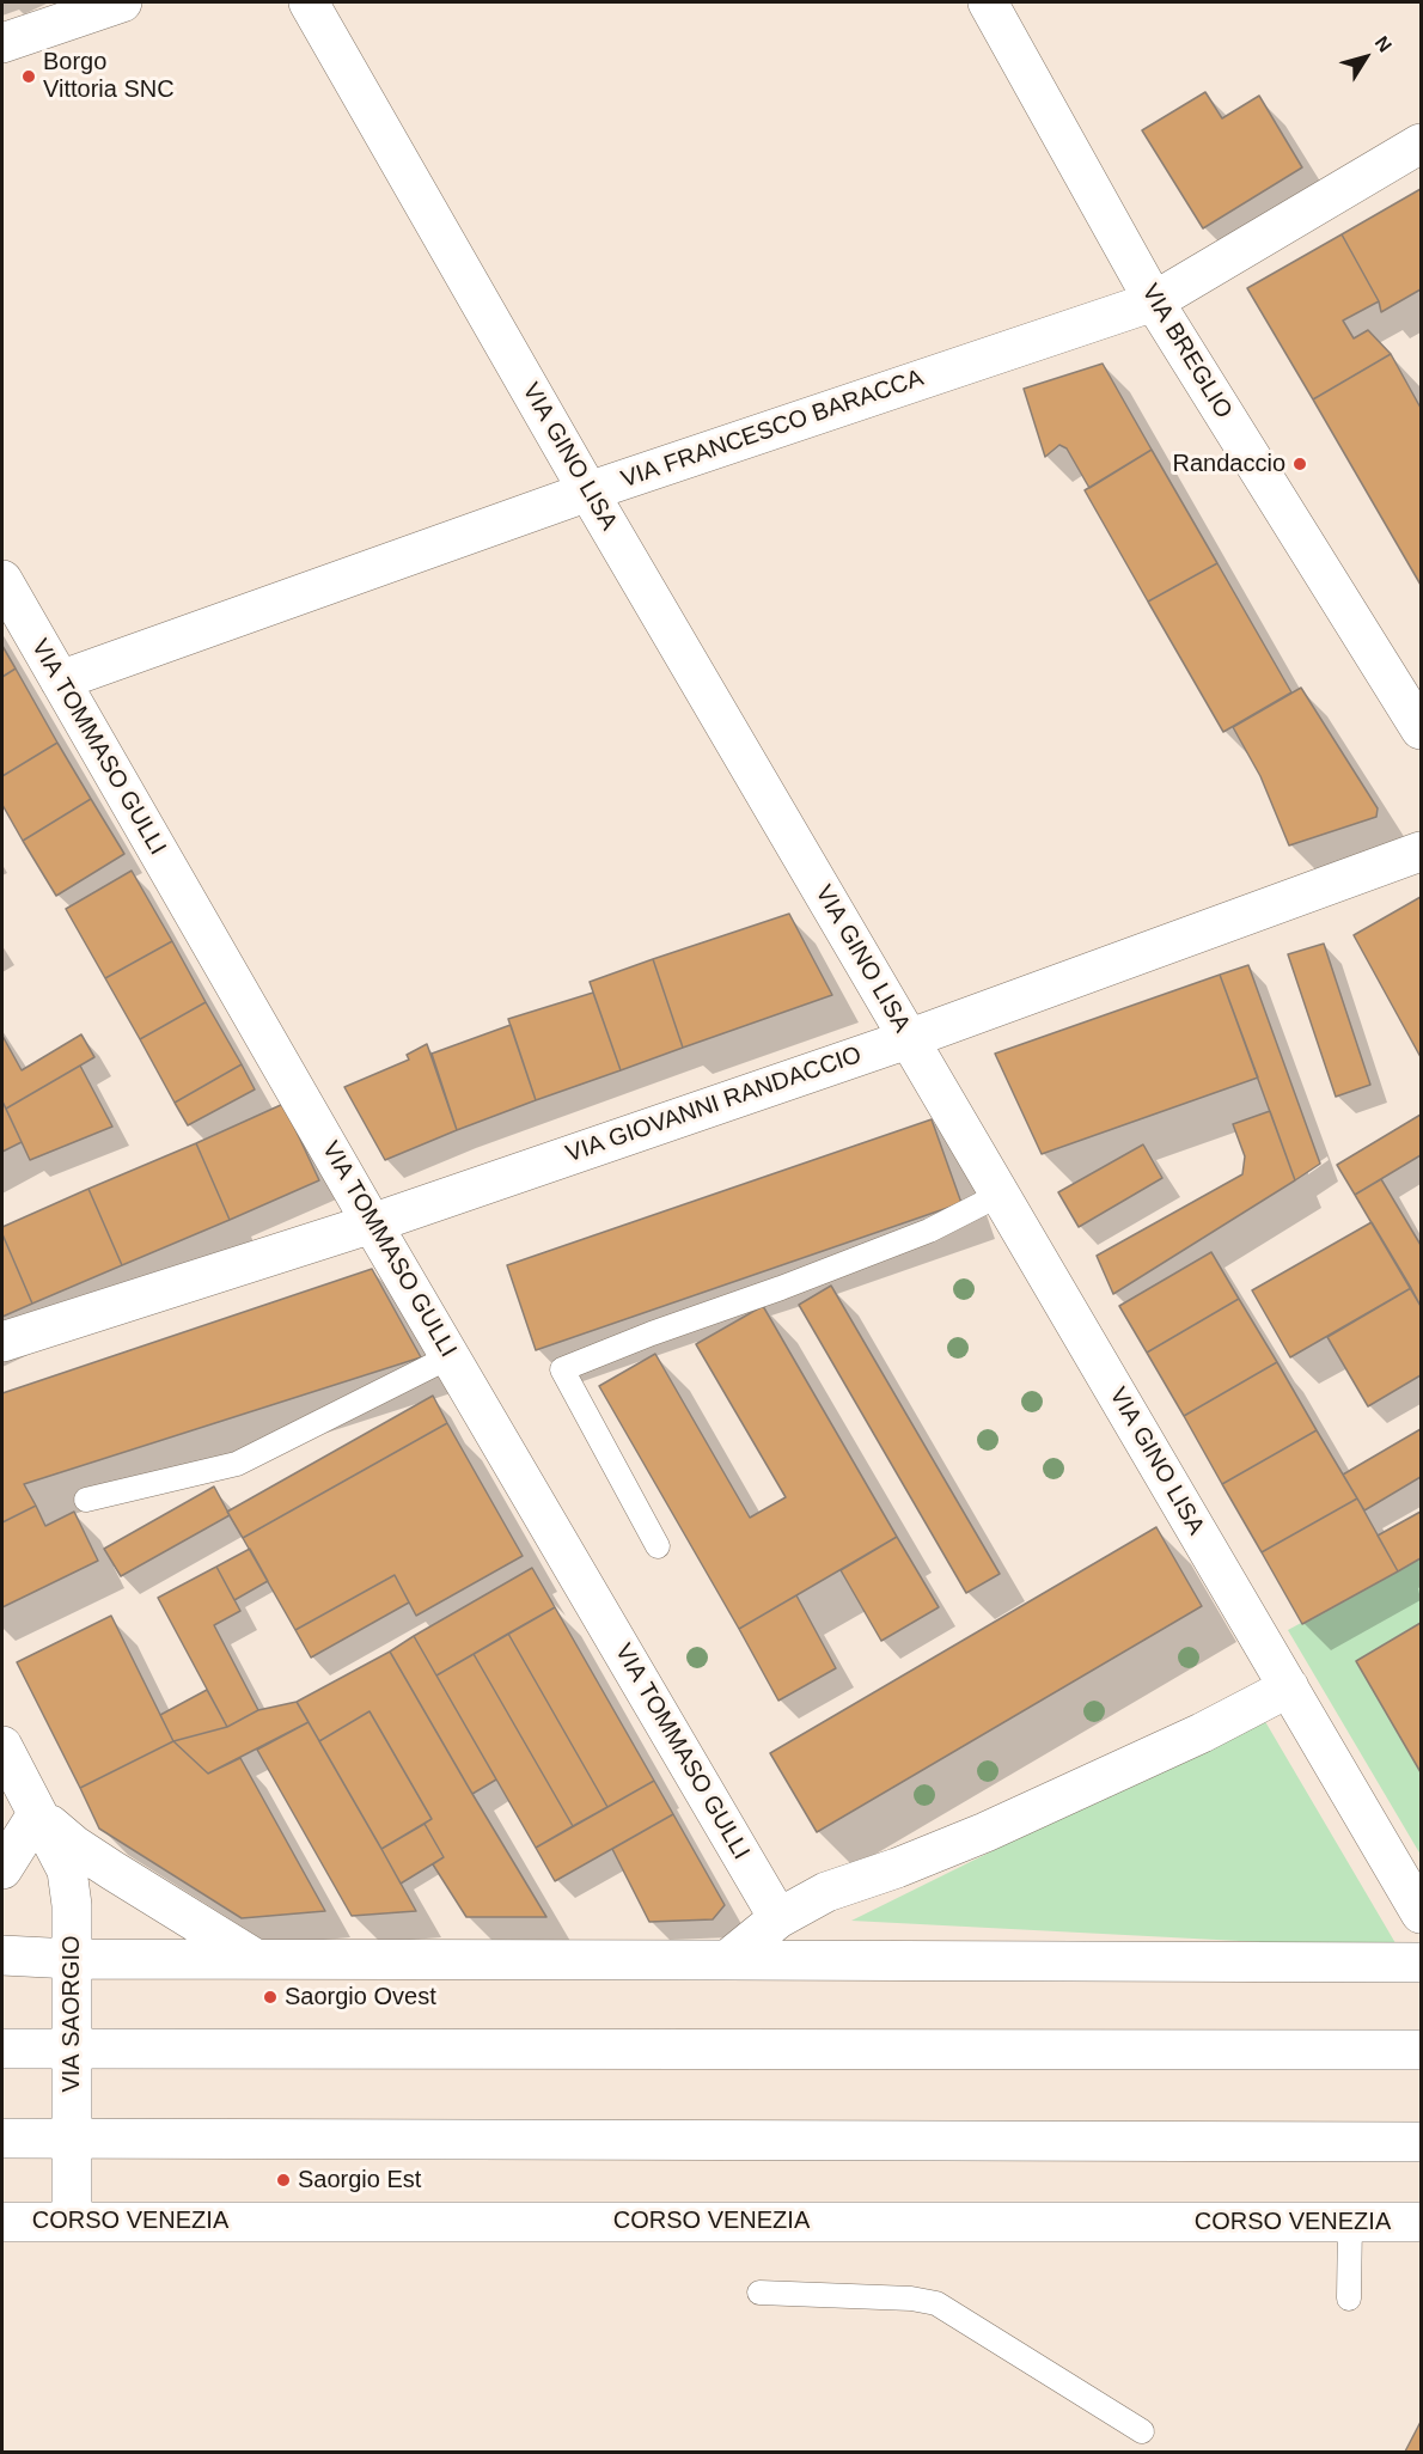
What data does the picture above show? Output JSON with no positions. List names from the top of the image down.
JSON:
{
  "streets": {
    "street": [
      "VIA BREGLIO",
      "VIA FRANCESCO BARACCA",
      "VIA GINO LISA",
      "VIA TOMMASO GULLI",
      "VIA GIOVANNI RANDACCIO",
      "VIA SAORGIO",
      "CORSO VENEZIA"
    ]
  },
  "crossings": [
    ["VIA BREGLIO", "VIA FRANCESCO BARACCA"],
    ["VIA FRANCESCO BARACCA", "VIA GINO LISA"],
    ["VIA FRANCESCO BARACCA", "VIA TOMMASO GULLI"],
    ["VIA GINO LISA", "VIA GIOVANNI RANDACCIO"],
    ["VIA TOMMASO GULLI", "VIA GIOVANNI RANDACCIO"],
    ["VIA SAORGIO", "CORSO VENEZIA"]
  ],
  "places": [
    "Borgo Vittoria SNC",
    "Randaccio",
    "Saorgio Ovest",
    "Saorgio Est"
  ],
  "north": "top right"
}
